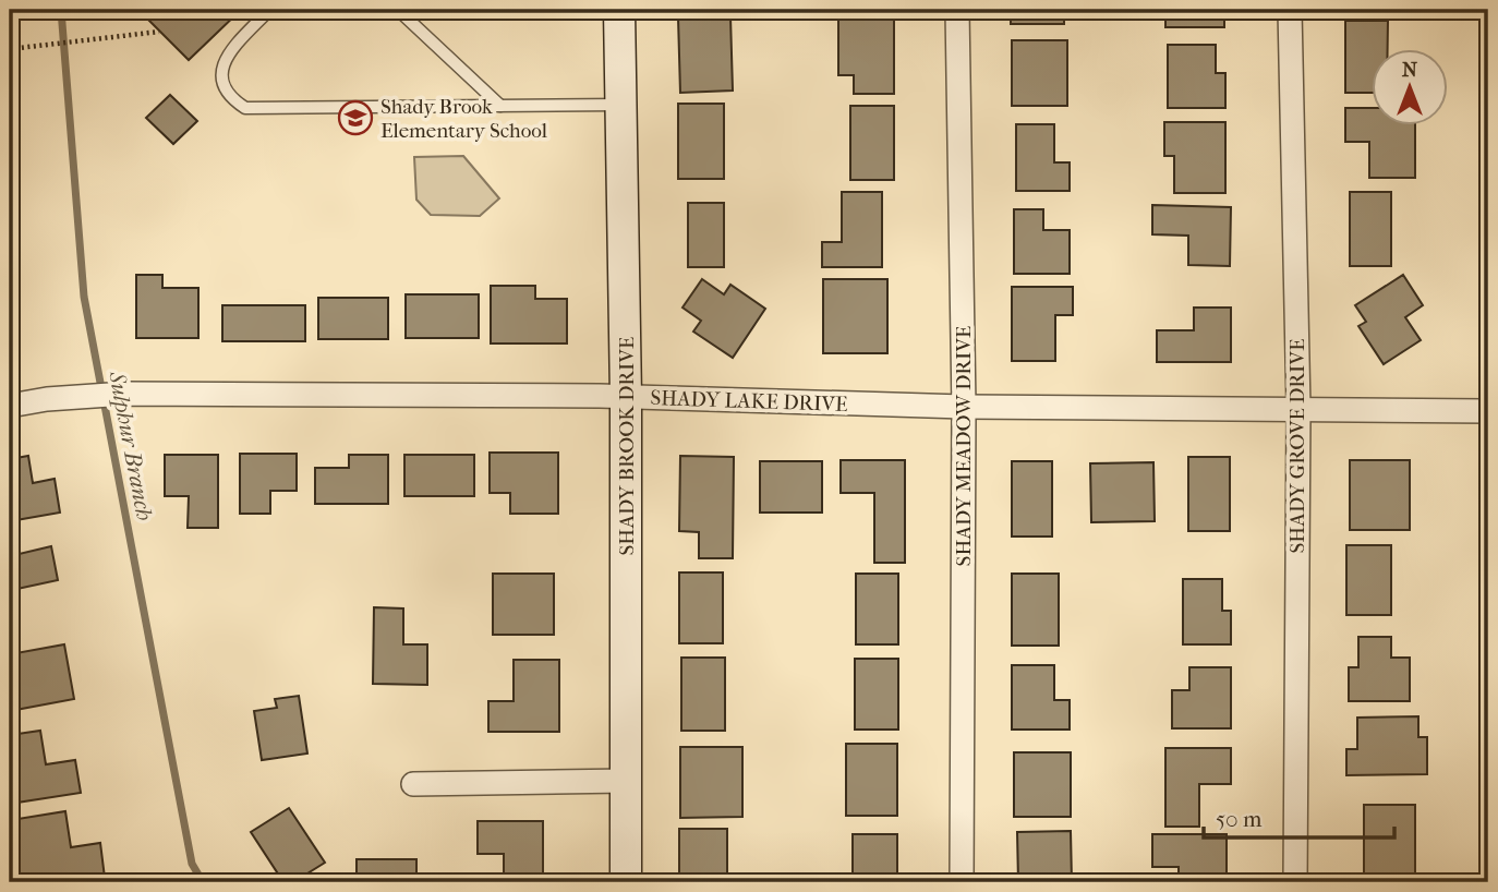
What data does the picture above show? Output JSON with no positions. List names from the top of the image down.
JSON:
{
  "streets": {
    "street": [
      "SHADY LAKE DRIVE",
      "SHADY BROOK DRIVE",
      "SHADY MEADOW DRIVE",
      "SHADY GROVE DRIVE"
    ]
  },
  "crossings": [
    ["SHADY LAKE DRIVE", "SHADY BROOK DRIVE"],
    ["SHADY LAKE DRIVE", "SHADY MEADOW DRIVE"],
    ["SHADY LAKE DRIVE", "SHADY GROVE DRIVE"]
  ],
  "water": ["Sulphur Branch"],
  "places": {
    "school or university": ["Shady Brook Elementary School"]
  },
  "scale_bar": "50 m",
  "north": "top"
}
